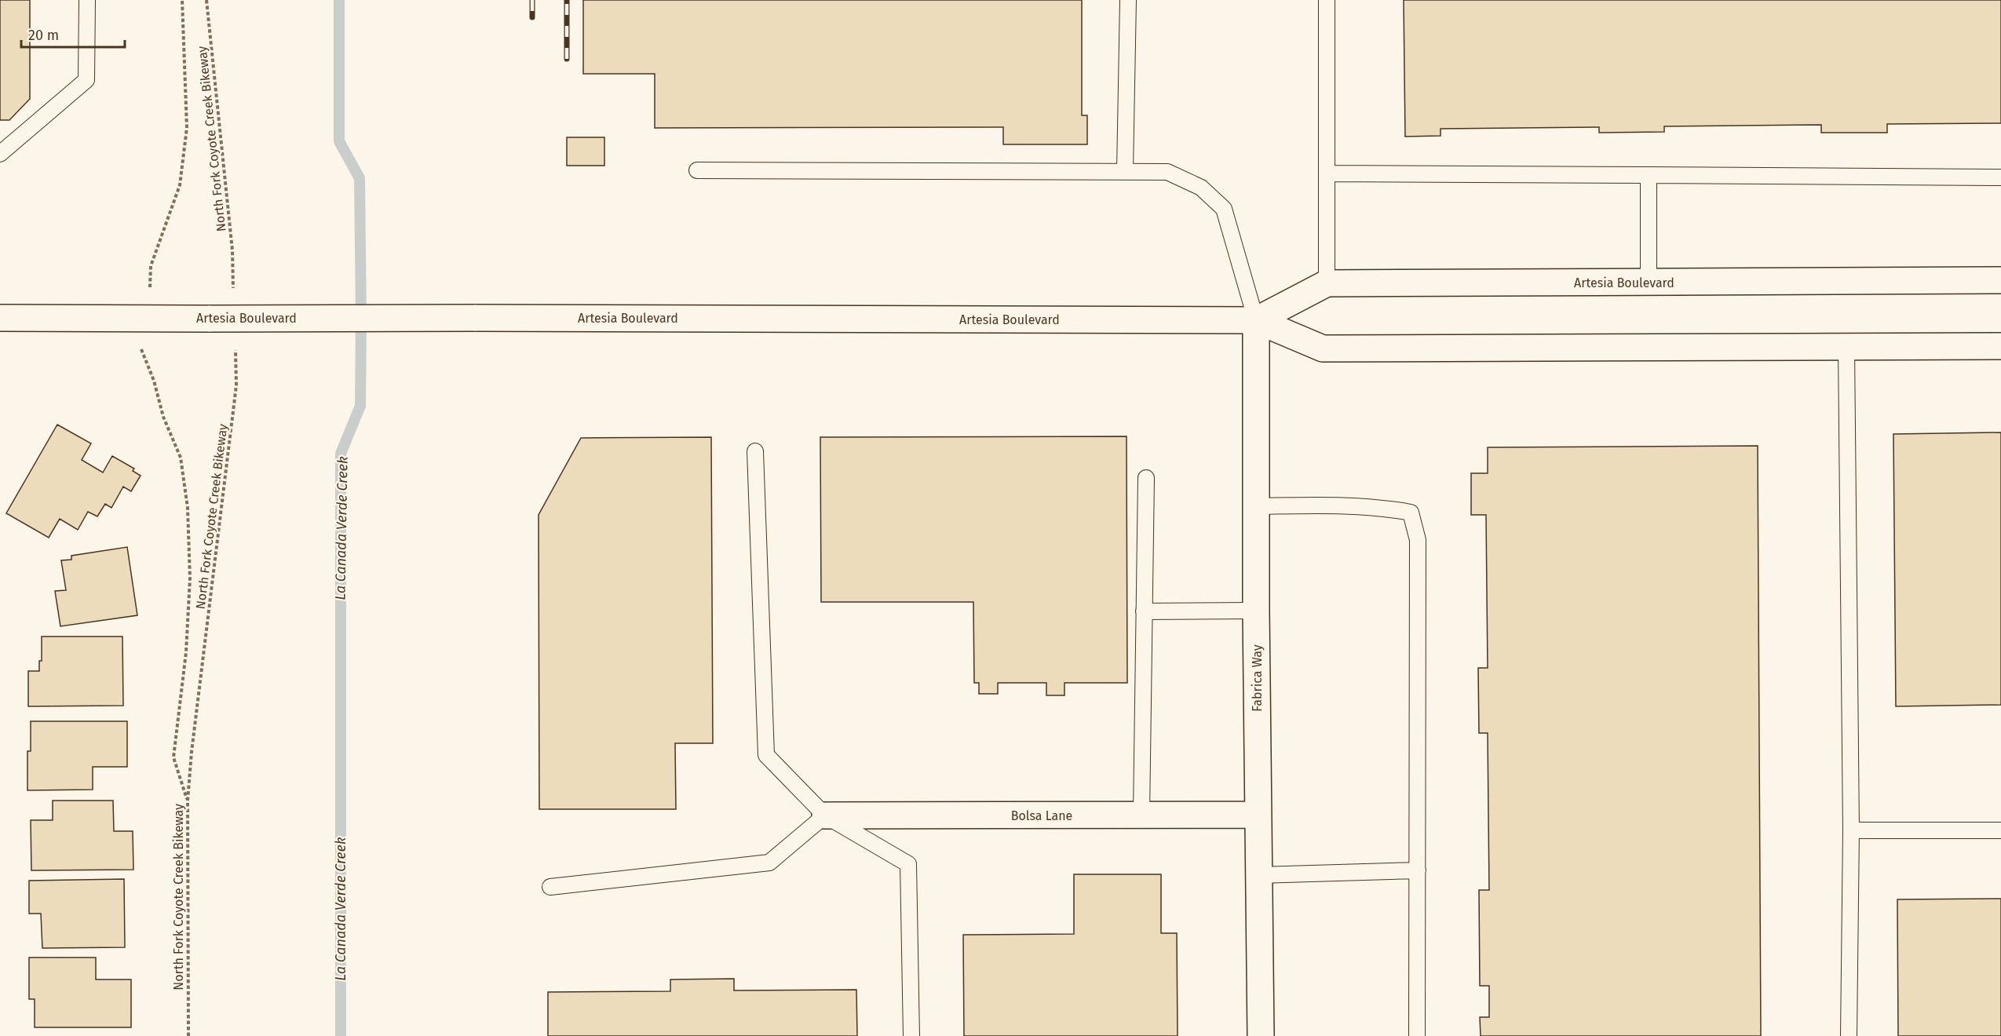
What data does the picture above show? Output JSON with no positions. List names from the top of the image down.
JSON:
{
  "streets": {
    "main road": ["Artesia Boulevard", "Fabrica Way", "Bolsa Lane"],
    "path": ["North Fork Coyote Creek Bikeway"]
  },
  "crossings": [
    ["Artesia Boulevard", "Fabrica Way"],
    ["Fabrica Way", "Bolsa Lane"]
  ],
  "water": ["La Canada Verde Creek"],
  "scale_bar": "20 m"
}
